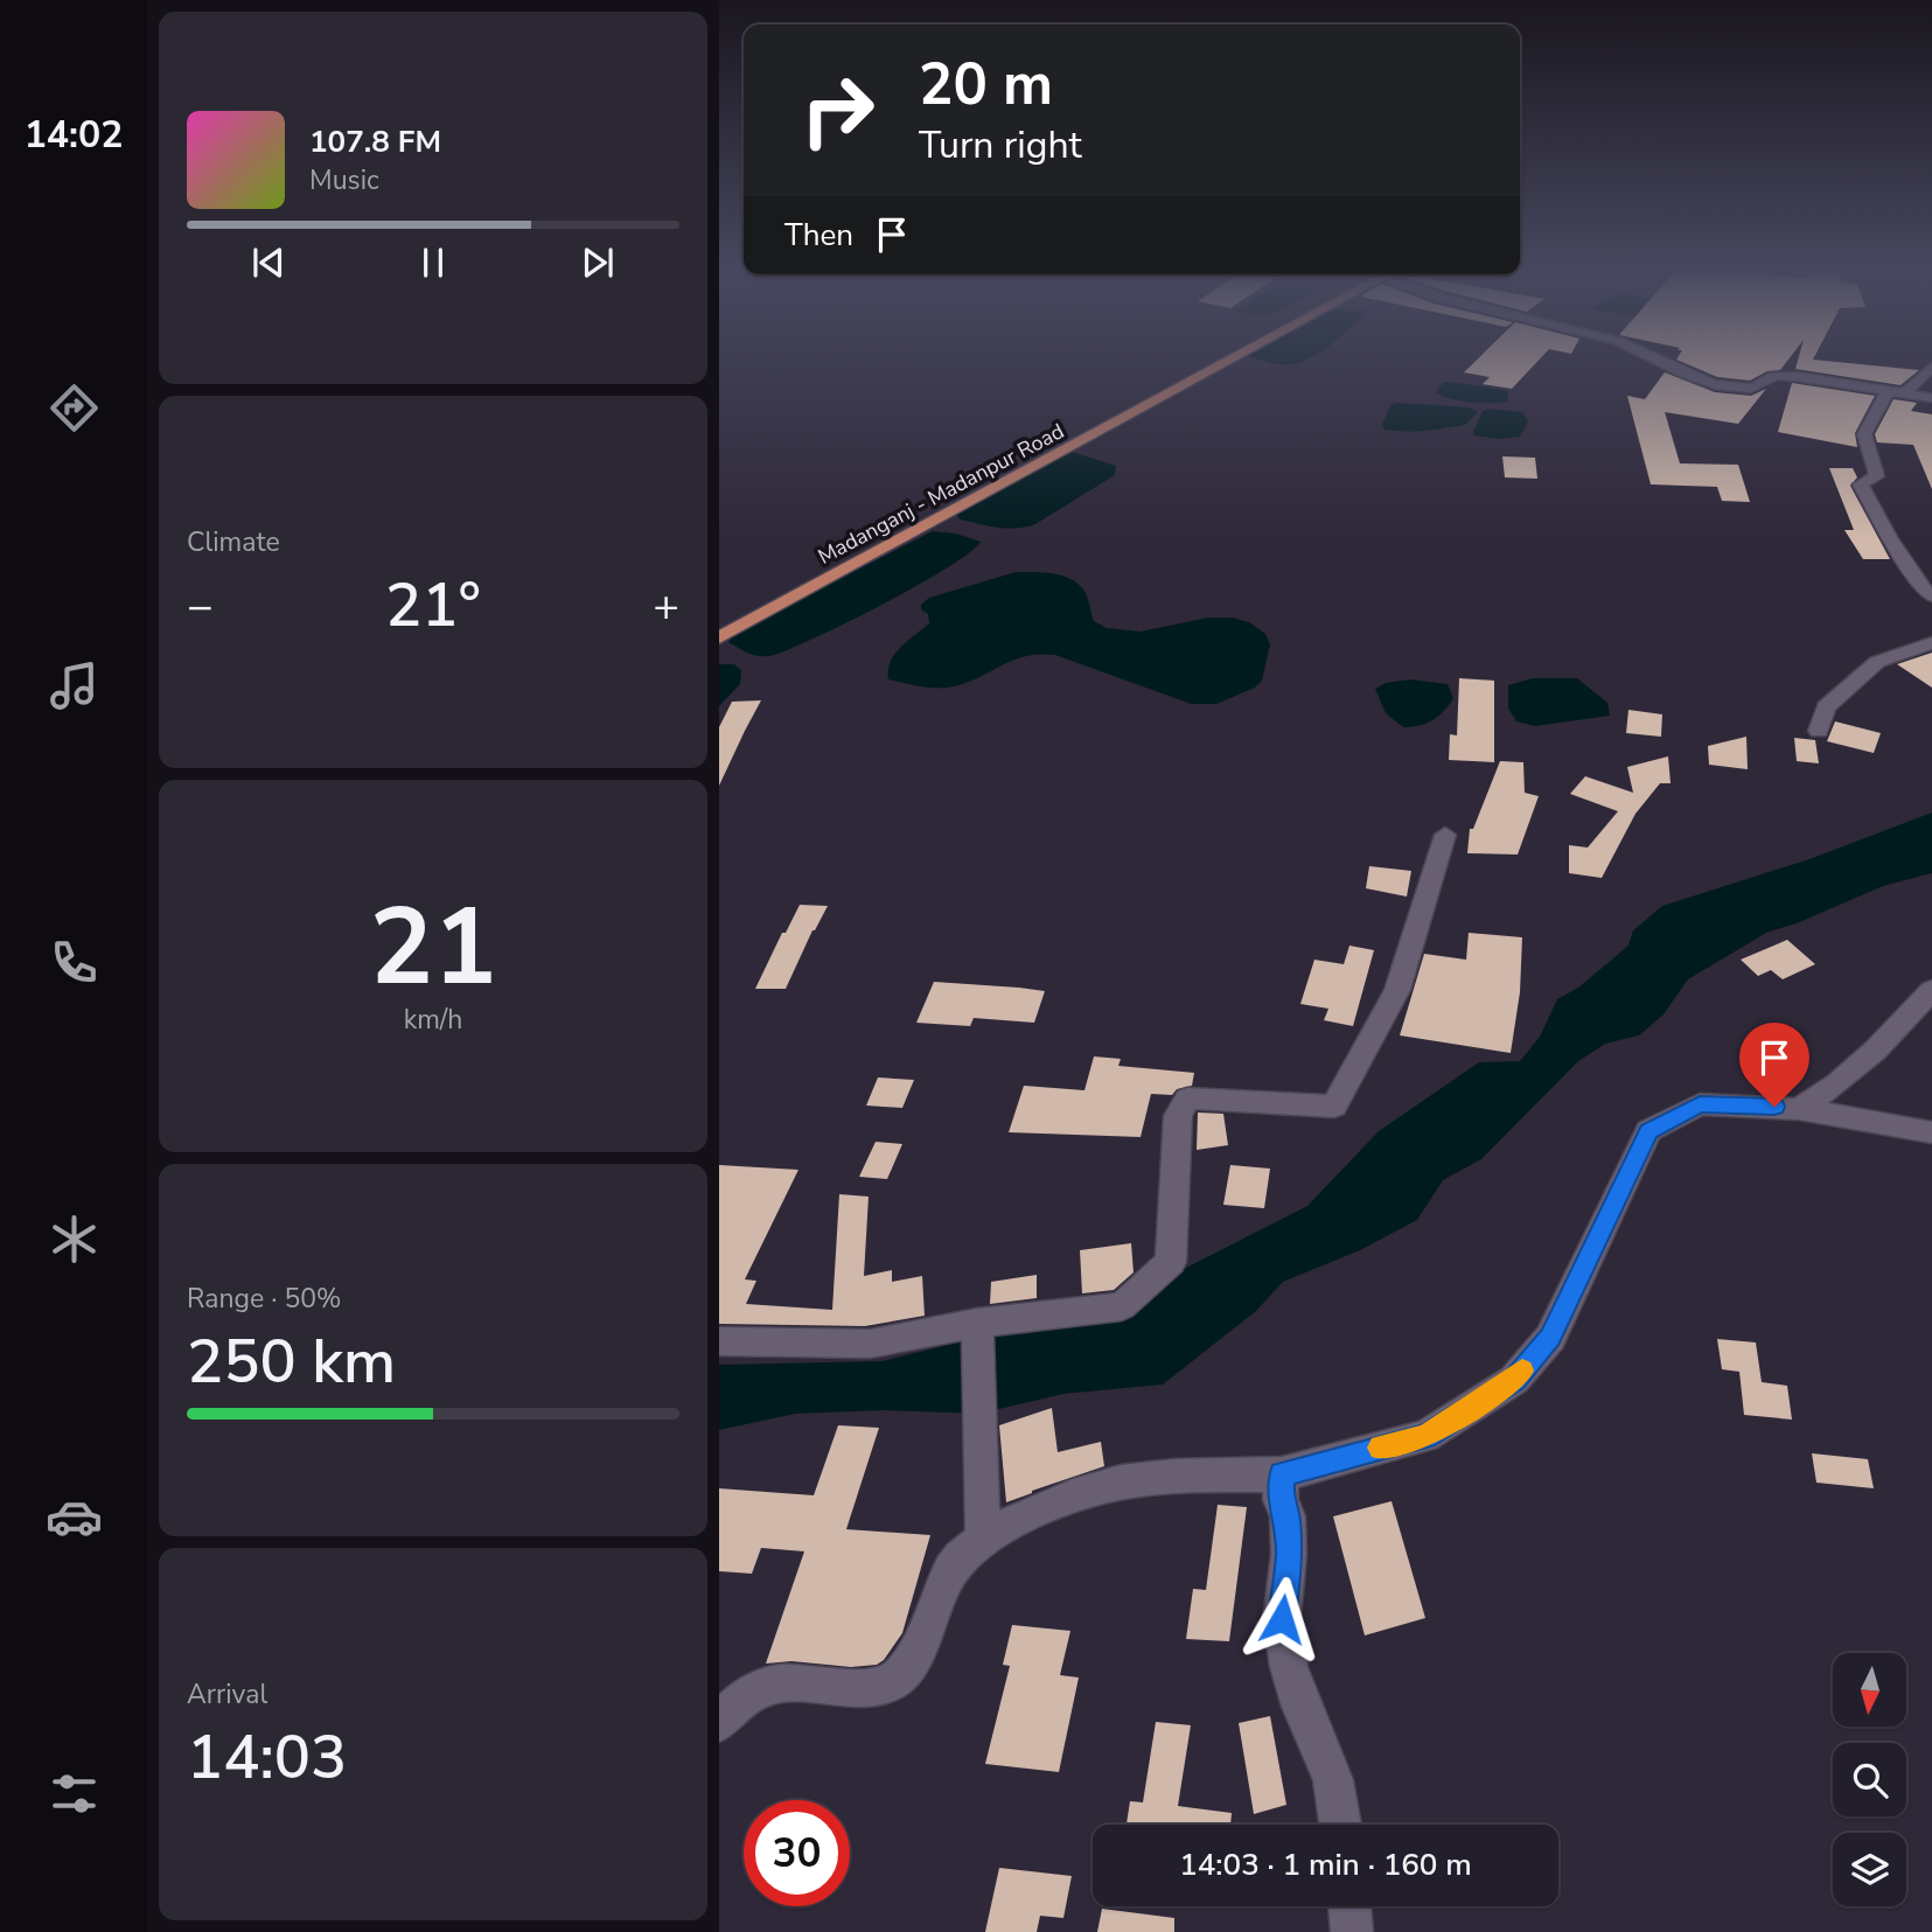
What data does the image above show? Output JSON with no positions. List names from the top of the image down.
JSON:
{
  "streets": {
    "main road": ["Madanganj - Madanpur Road"]
  },
  "north": "bottom",
  "page": {
    "tabs": "14:02",
    "turn": ["20 m", "Turn right"],
    "song": ["107.8 FM", "Music"],
    "then": "Then",
    "tile": [
      "Climate",
      ["21", "km/h"],
      ["Range · 50%", "250 km"],
      ["Arrival", "14:03"]
    ],
    "heat": ["−", "21°", "+"],
    "limit": "30",
    "trip": "14:03 · 1 min · 160 m"
  }
}
